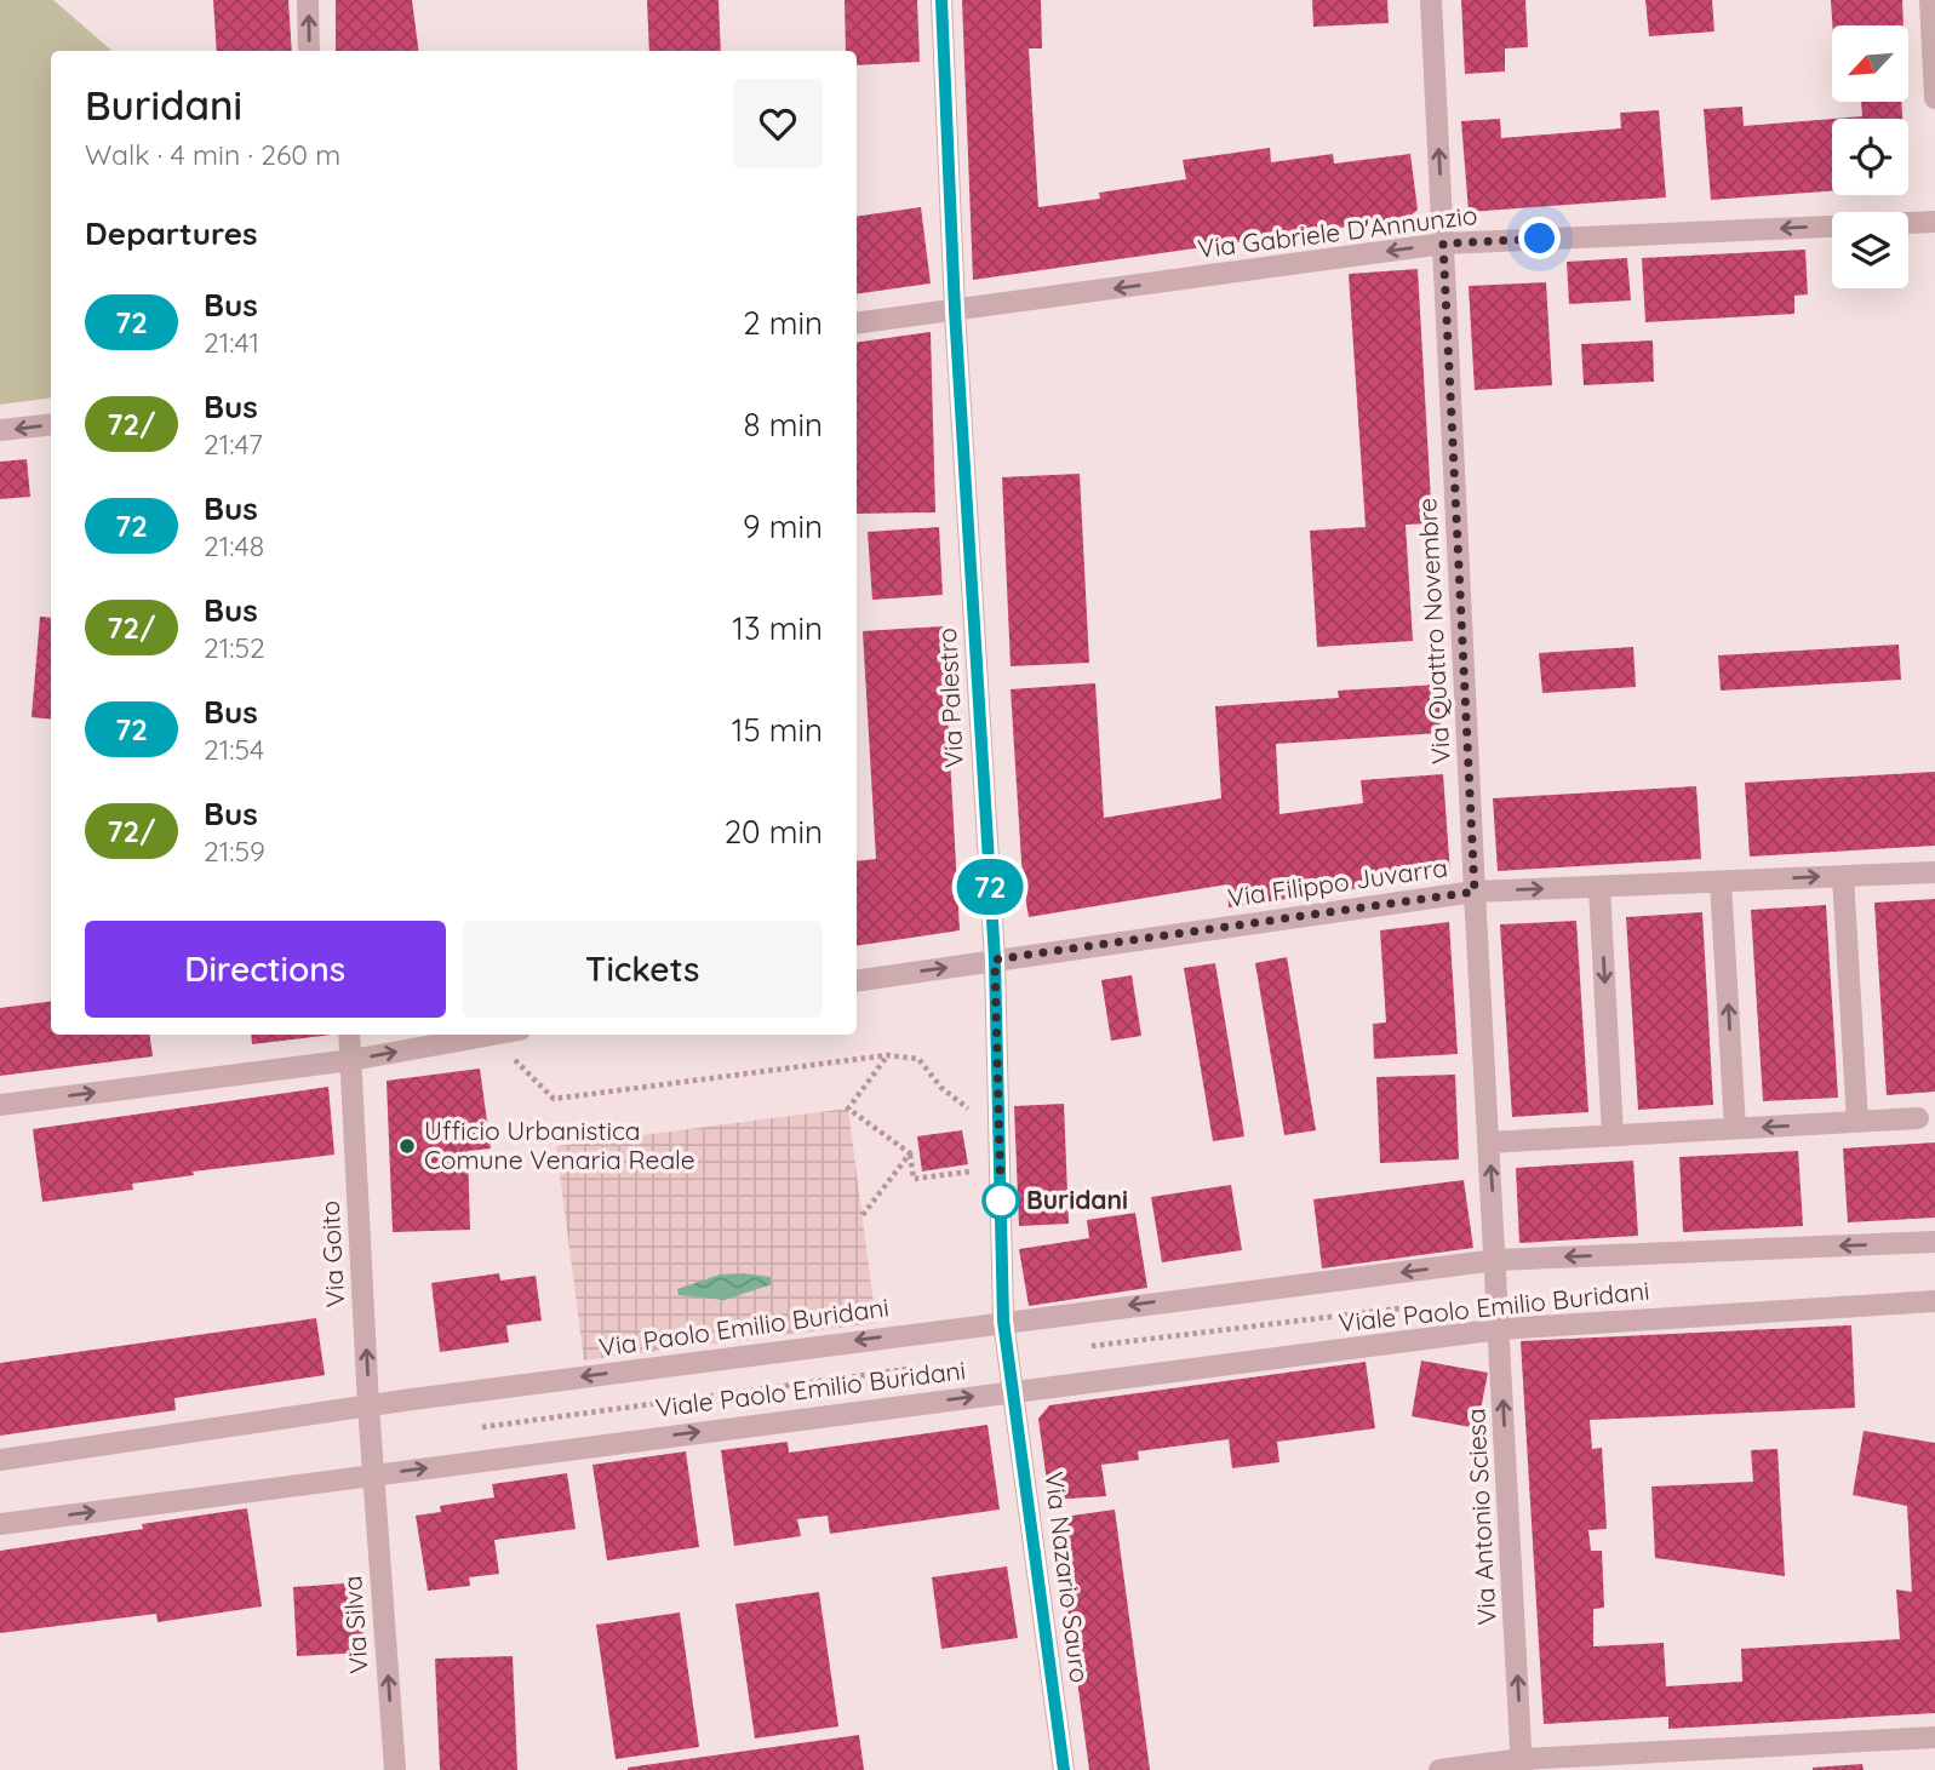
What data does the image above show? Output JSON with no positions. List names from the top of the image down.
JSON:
{
  "streets": {
    "street": [
      "Via Gabriele D'Annunzio",
      "Via Quattro Novembre",
      "Via Palestro",
      "Via Filippo Juvarra",
      "Via Goito",
      "Viale Paolo Emilio Buridani",
      "Via Paolo Emilio Buridani",
      "Via Antonio Sciesa",
      "Via Nazario Sauro",
      "Via Silva"
    ]
  },
  "crossings": [
    ["Via Gabriele D'Annunzio", "Via Quattro Novembre"],
    ["Via Gabriele D'Annunzio", "Via Palestro"],
    ["Via Quattro Novembre", "Via Filippo Juvarra"],
    ["Via Quattro Novembre", "Viale Paolo Emilio Buridani"],
    ["Via Quattro Novembre", "Via Paolo Emilio Buridani"],
    ["Via Quattro Novembre", "Via Antonio Sciesa"],
    ["Via Palestro", "Via Filippo Juvarra"],
    ["Via Palestro", "Viale Paolo Emilio Buridani"],
    ["Via Palestro", "Via Paolo Emilio Buridani"],
    ["Via Palestro", "Via Nazario Sauro"],
    ["Via Goito", "Viale Paolo Emilio Buridani"],
    ["Via Goito", "Via Paolo Emilio Buridani"],
    ["Via Goito", "Via Silva"],
    ["Viale Paolo Emilio Buridani", "Via Paolo Emilio Buridani"],
    ["Viale Paolo Emilio Buridani", "Via Antonio Sciesa"],
    ["Viale Paolo Emilio Buridani", "Via Nazario Sauro"],
    ["Viale Paolo Emilio Buridani", "Via Silva"],
    ["Via Paolo Emilio Buridani", "Via Antonio Sciesa"]
  ],
  "one_way": [
    "Via Gabriele D'Annunzio",
    "Via Filippo Juvarra",
    "Via Goito",
    "Via Paolo Emilio Buridani",
    "Via Antonio Sciesa",
    "Via Silva"
  ],
  "places": ["Ufficio Urbanistica Comune Venaria Reale", "Buridani"],
  "lines": ["bus line 72"],
  "north": "bottom left",
  "page": {
    "on_map": "72",
    "heading": [
      ["Buridani", "Walk · 4 min · 260 m"],
      "Departures"
    ],
    "list": [
      {
        "mark": "72",
        "name": "Bus",
        "note": "21:41",
        "value": "2 min"
      },
      {
        "mark": "72/",
        "name": "Bus",
        "note": "21:47",
        "value": "8 min"
      },
      {
        "mark": "72",
        "name": "Bus",
        "note": "21:48",
        "value": "9 min"
      },
      {
        "mark": "72/",
        "name": "Bus",
        "note": "21:52",
        "value": "13 min"
      },
      {
        "mark": "72",
        "name": "Bus",
        "note": "21:54",
        "value": "15 min"
      },
      {
        "mark": "72/",
        "name": "Bus",
        "note": "21:59",
        "value": "20 min"
      }
    ],
    "buttons": ["Directions", "Tickets"]
  }
}
